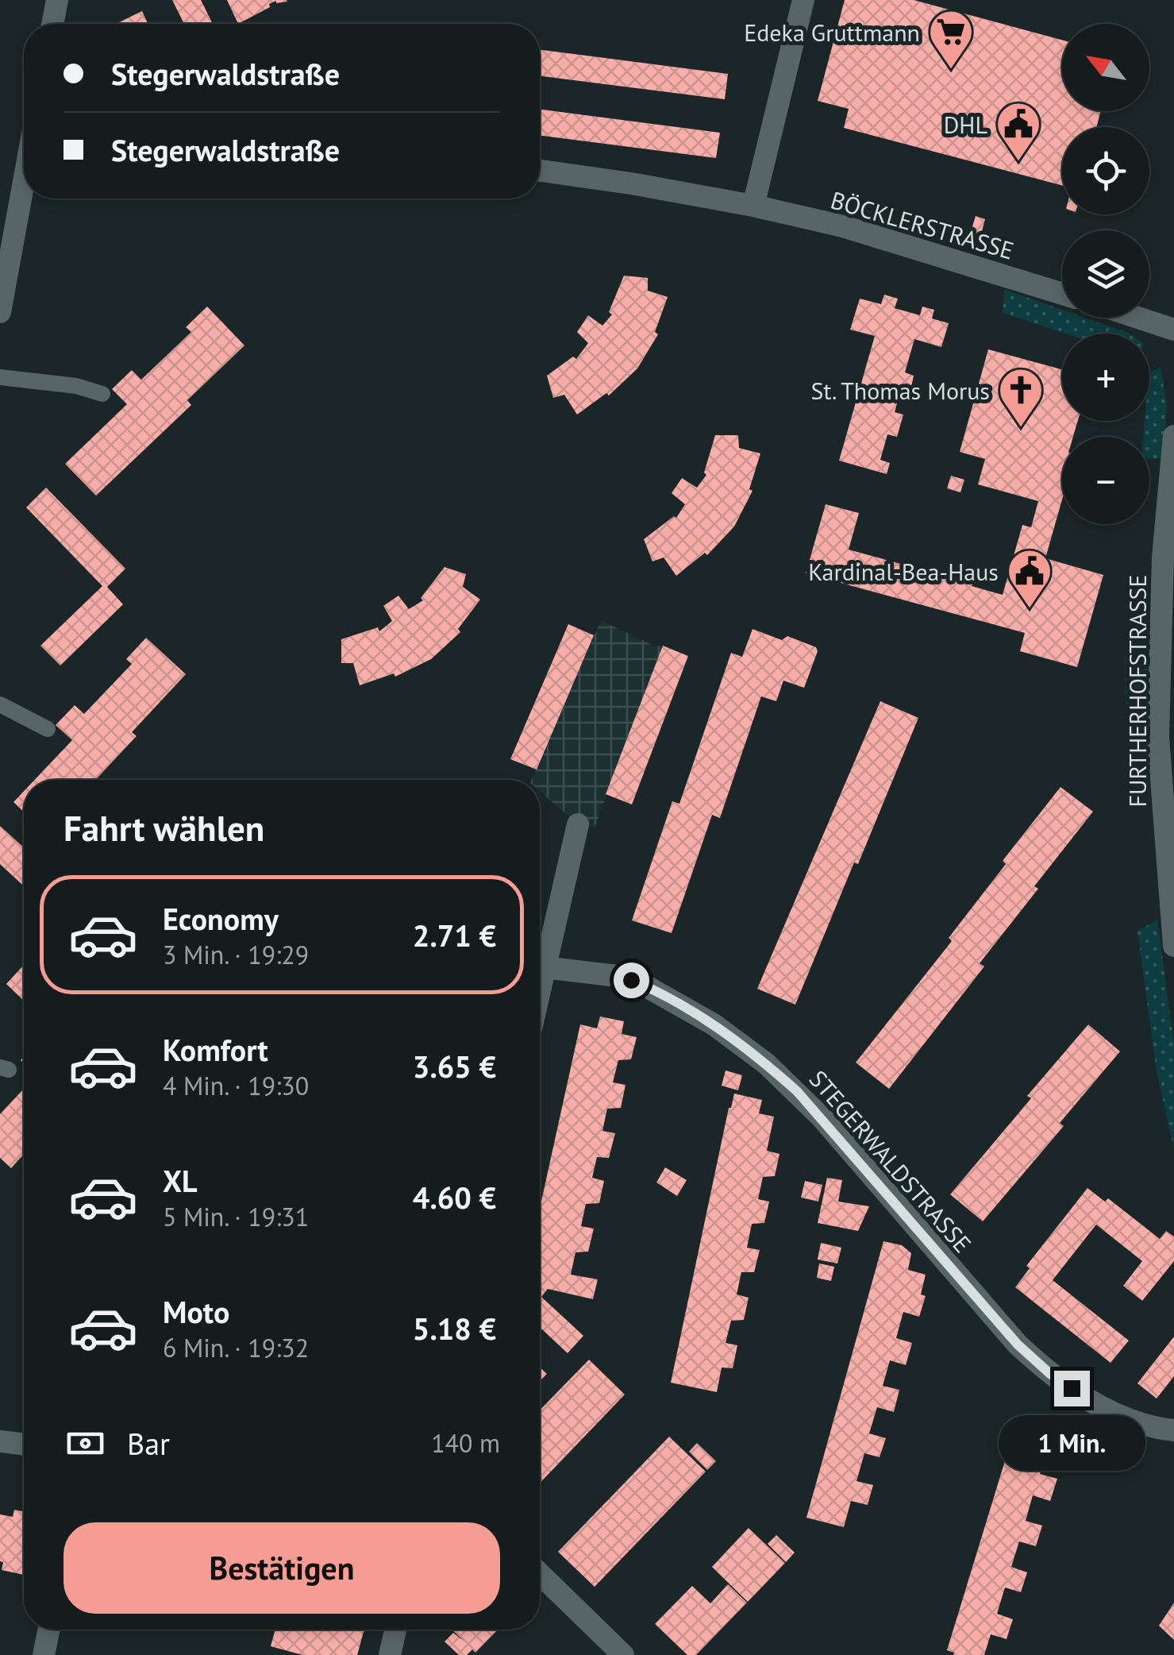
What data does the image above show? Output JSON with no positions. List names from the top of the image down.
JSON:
{
  "streets": {
    "street": ["BÖCKLERSTRASSE", "FURTHERHOFSTRASSE", "STEGERWALDSTRASSE"]
  },
  "places": {
    "supermarket": ["Edeka Gruttmann"],
    "public building": ["DHL", "Kardinal-Bea-Haus"],
    "church": ["St. Thomas Morus"]
  },
  "north": "top left",
  "page": {
    "map_buttons": ["+", "−"],
    "banner": ["Stegerwaldstraße", "Stegerwaldstraße"],
    "heading": "Fahrt wählen",
    "list": [
      {
        "name": "Economy",
        "note": "3 Min. · 19:29",
        "value": "2.71 €"
      },
      {
        "name": "Komfort",
        "note": "4 Min. · 19:30",
        "value": "3.65 €"
      },
      {
        "name": "XL",
        "note": "5 Min. · 19:31",
        "value": "4.60 €"
      },
      {
        "name": "Moto",
        "note": "6 Min. · 19:32",
        "value": "5.18 €"
      }
    ],
    "pay": ["Bar", "140 m"],
    "bubble": "1 Min.",
    "buttons": "Bestätigen"
  }
}
